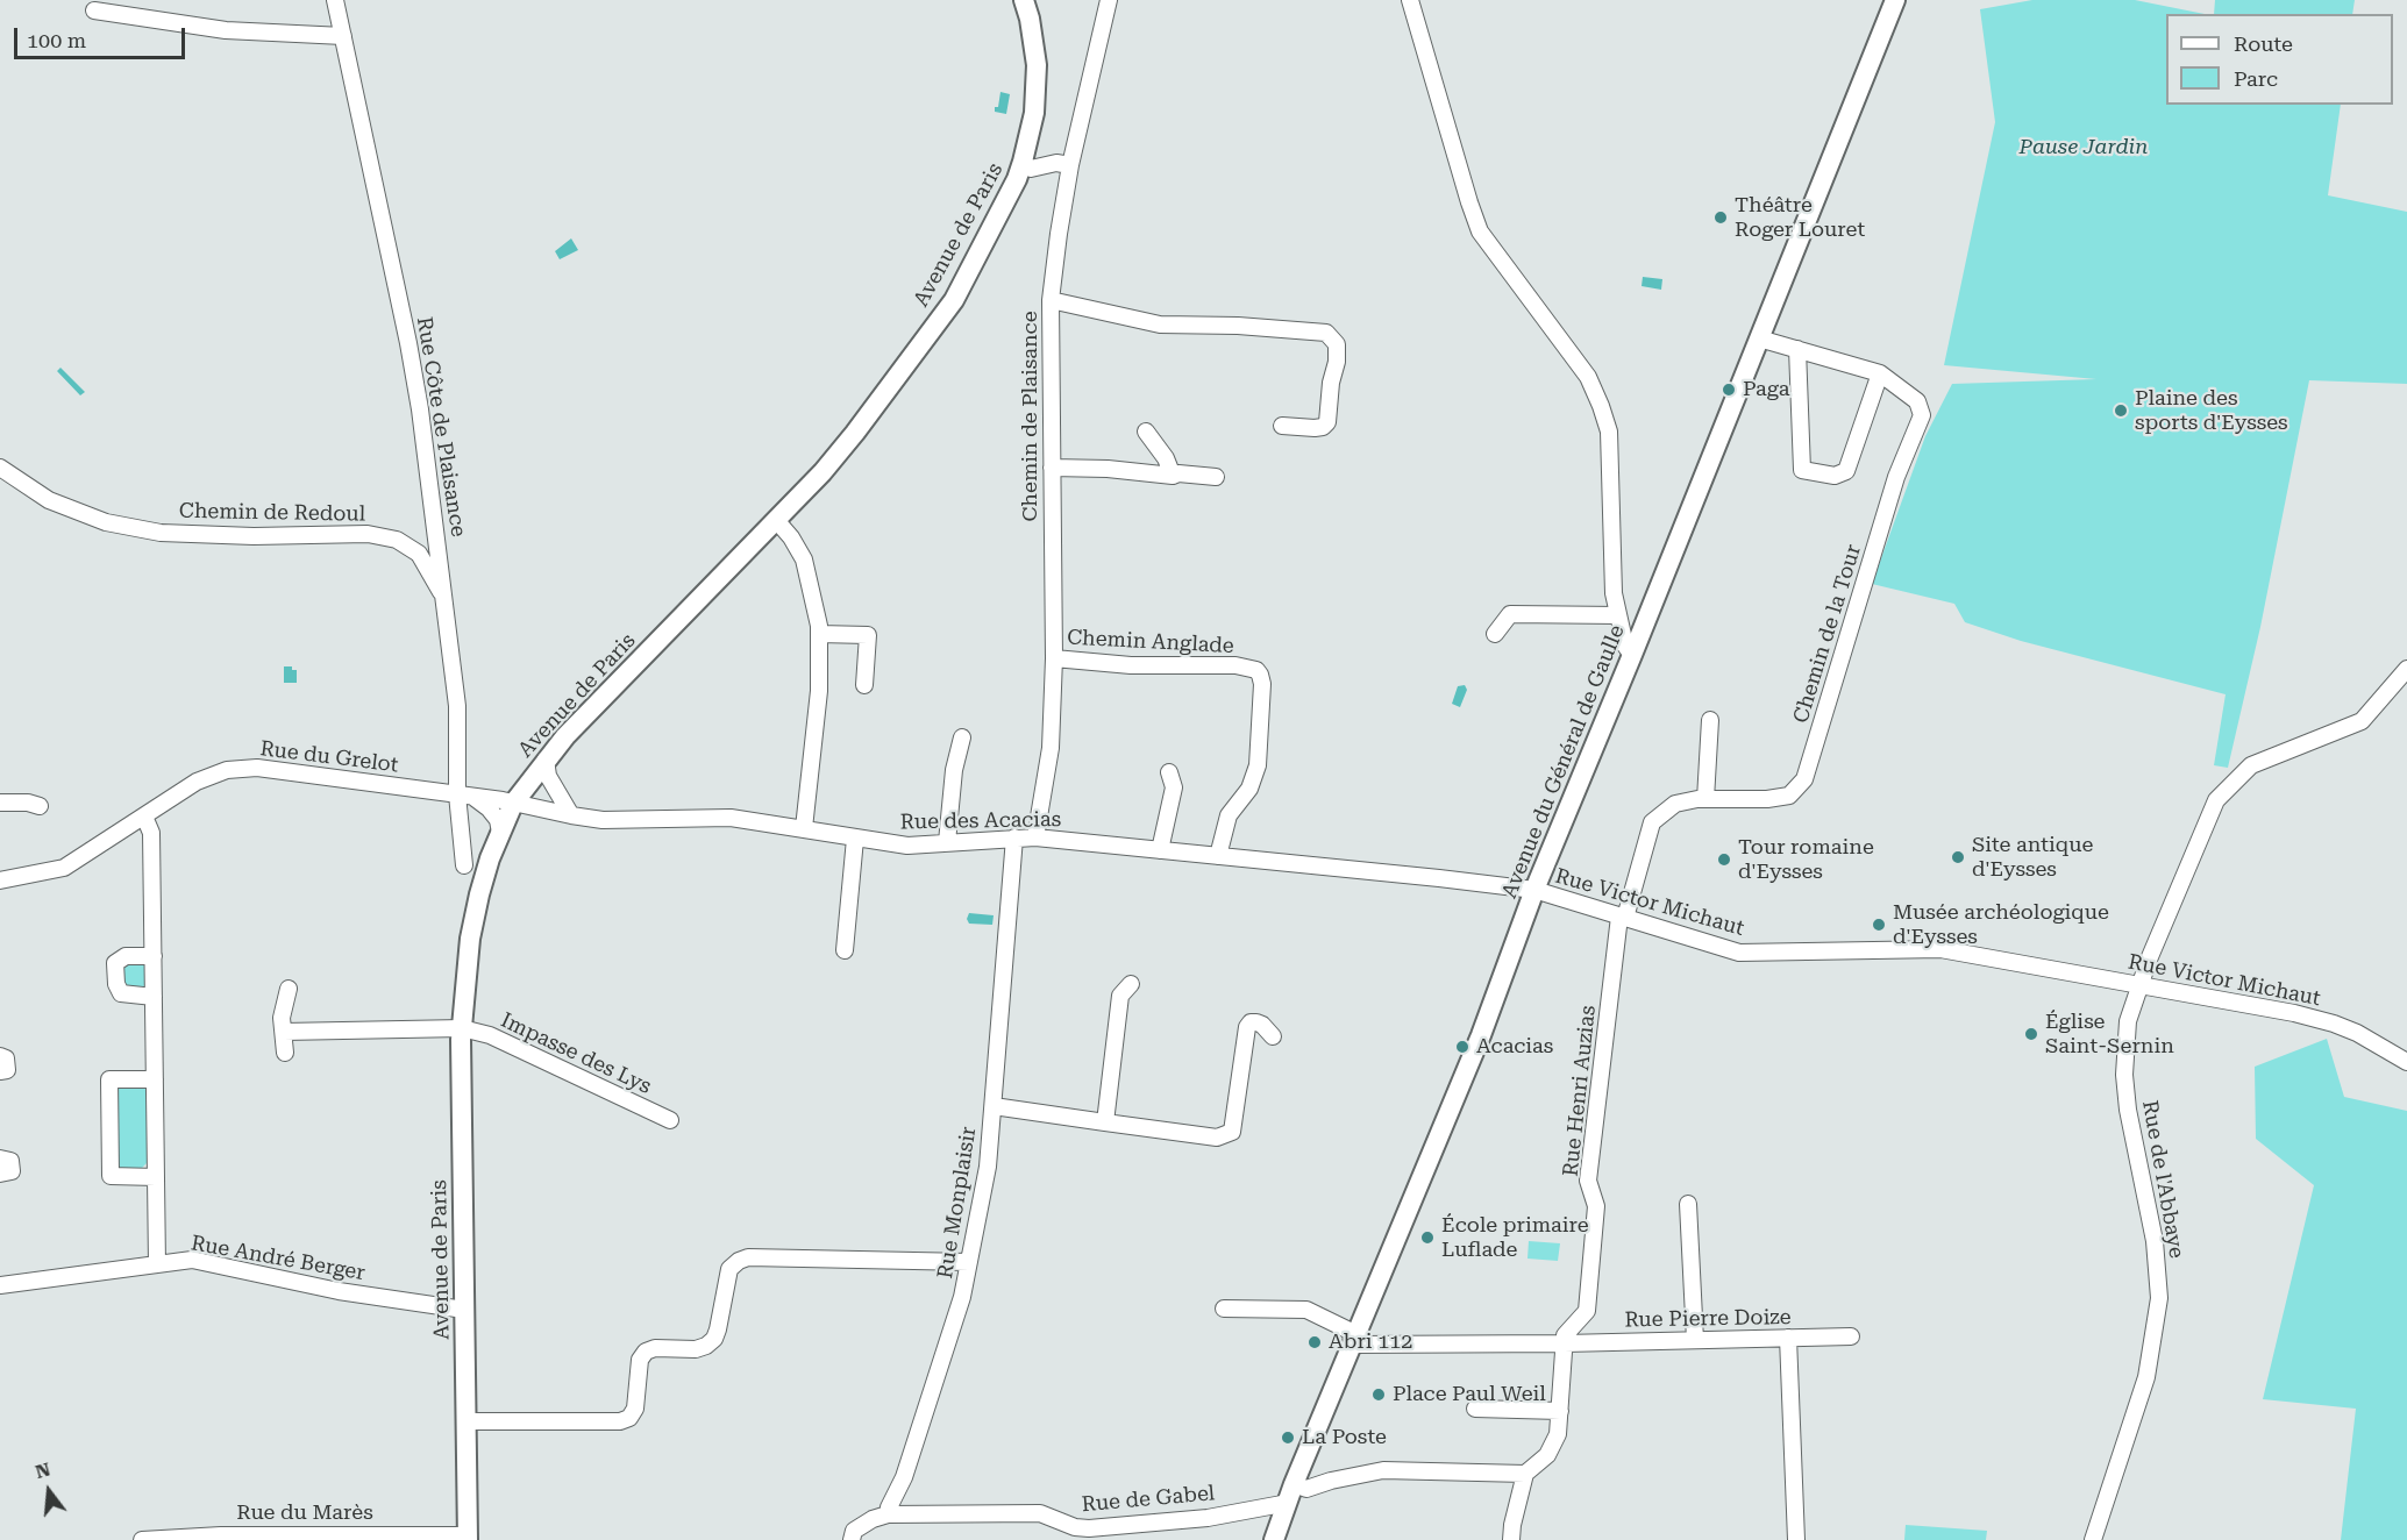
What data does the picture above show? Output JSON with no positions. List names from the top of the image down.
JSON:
{
  "streets": {
    "main road": ["Avenue de Paris", "Avenue du Général de Gaulle"],
    "street": [
      "Chemin de Plaisance",
      "Rue Côte de Plaisance",
      "Chemin de Redoul",
      "Chemin de la Tour",
      "Chemin Anglade",
      "Rue du Grelot",
      "Rue des Acacias",
      "Rue Victor Michaut",
      "Impasse des Lys",
      "Rue Henri Auzias",
      "Rue de l'Abbaye",
      "Rue Monplaisir",
      "Rue André Berger",
      "Rue Pierre Doize",
      "Rue de Gabel",
      "Rue du Marès"
    ]
  },
  "crossings": [
    ["Avenue de Paris", "Rue du Grelot"],
    ["Avenue de Paris", "Rue des Acacias"],
    ["Avenue de Paris", "Impasse des Lys"],
    ["Avenue de Paris", "Rue André Berger"],
    ["Avenue de Paris", "Rue du Marès"],
    ["Chemin de Plaisance", "Chemin Anglade"],
    ["Chemin de Plaisance", "Rue des Acacias"],
    ["Rue Côte de Plaisance", "Chemin de Redoul"],
    ["Rue Côte de Plaisance", "Rue du Grelot"],
    ["Chemin de la Tour", "Rue Victor Michaut"],
    ["Chemin de la Tour", "Rue Henri Auzias"],
    ["Chemin Anglade", "Rue des Acacias"],
    ["Rue du Grelot", "Rue des Acacias"],
    ["Avenue du Général de Gaulle", "Rue des Acacias"],
    ["Avenue du Général de Gaulle", "Rue Victor Michaut"],
    ["Avenue du Général de Gaulle", "Rue Pierre Doize"],
    ["Avenue du Général de Gaulle", "Rue de Gabel"],
    ["Rue des Acacias", "Rue Victor Michaut"],
    ["Rue des Acacias", "Rue Monplaisir"],
    ["Rue Victor Michaut", "Rue Henri Auzias"],
    ["Rue Victor Michaut", "Rue de l'Abbaye"],
    ["Rue Henri Auzias", "Rue Pierre Doize"],
    ["Rue Monplaisir", "Rue de Gabel"]
  ],
  "parks": ["Pause Jardin"],
  "places": [
    "Théâtre Roger Louret",
    "Paga",
    "Plaine des sports d'Eysses",
    "Site antique d'Eysses",
    "Tour romaine d'Eysses",
    "Musée archéologique d'Eysses",
    "Église Saint-Sernin",
    "Acacias",
    "École primaire Luflade",
    "Abri 112",
    "Place Paul Weil",
    "La Poste"
  ],
  "legend": ["Route", "Parc"],
  "scale_bar": "100 m",
  "north": "top"
}
